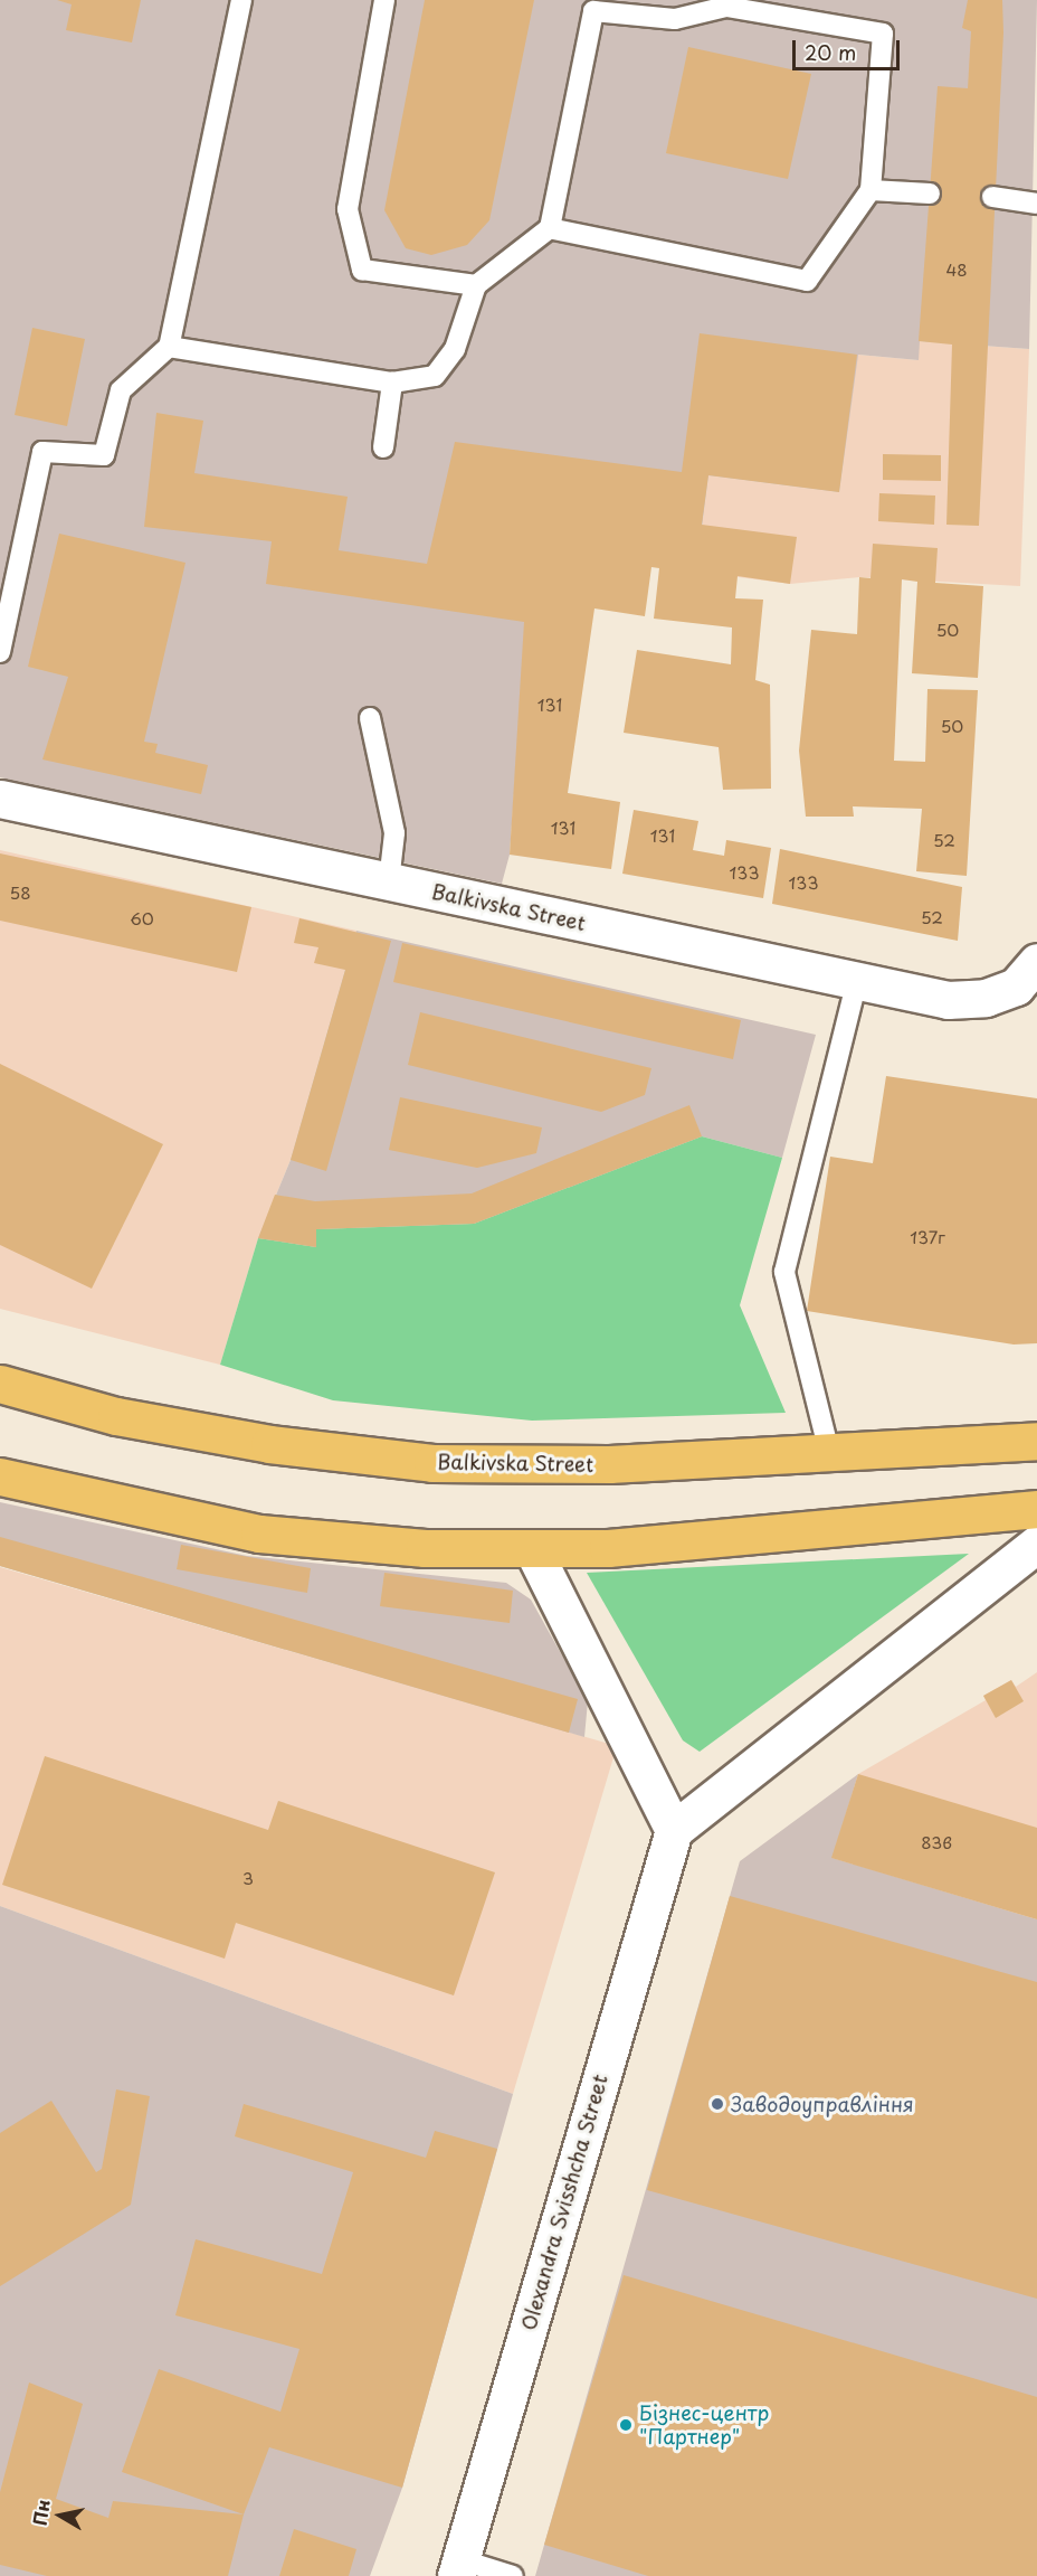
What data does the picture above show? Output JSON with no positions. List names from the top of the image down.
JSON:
{
  "streets": {
    "main road": ["Balkivska Street"],
    "street": ["Olexandra Svisshcha Street"]
  },
  "places": ["Заводоуправління", "Бізнес-центр \"Партнер\""],
  "house_numbers": [
    "48",
    "50",
    "131",
    "50",
    "131",
    "131",
    "52",
    "133",
    "133",
    "58",
    "52",
    "60",
    "137г",
    "83в",
    "3"
  ],
  "scale_bar": "20 m",
  "north": "left"
}
